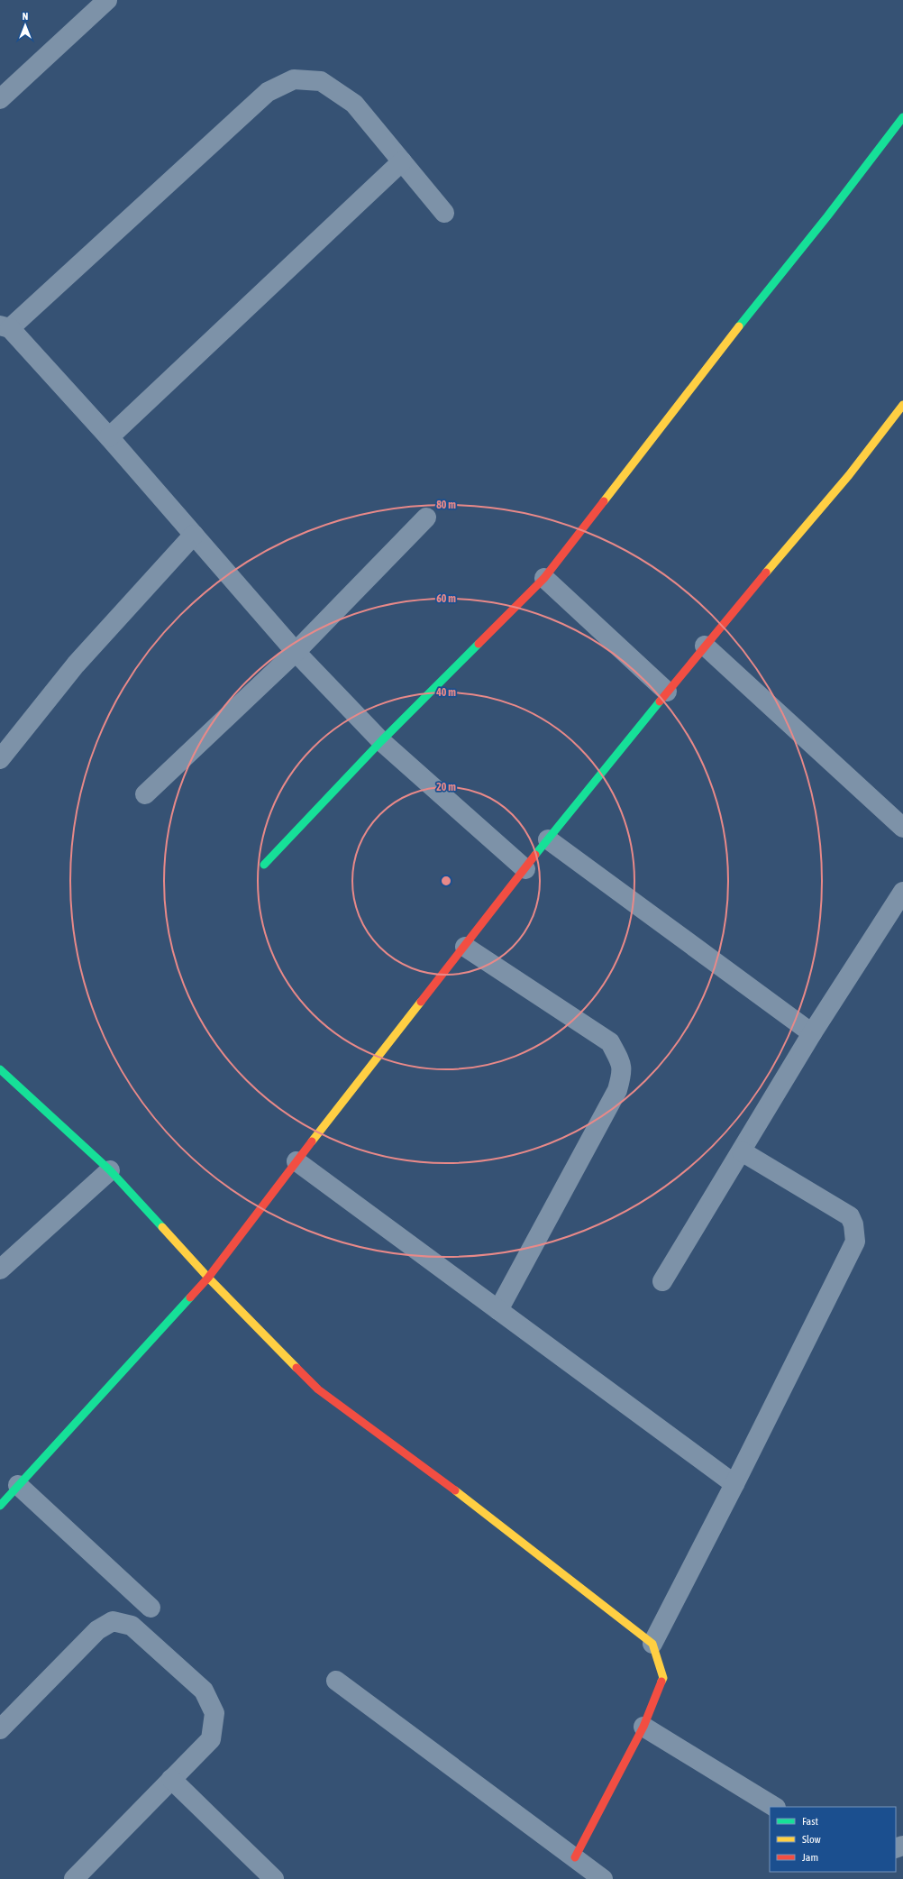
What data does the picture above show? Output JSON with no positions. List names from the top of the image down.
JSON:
{
  "legend": ["Fast", "Slow", "Jam"],
  "north": "top",
  "rings": [
    "80 m",
    "60 m",
    "40 m",
    "20 m"
  ]
}
